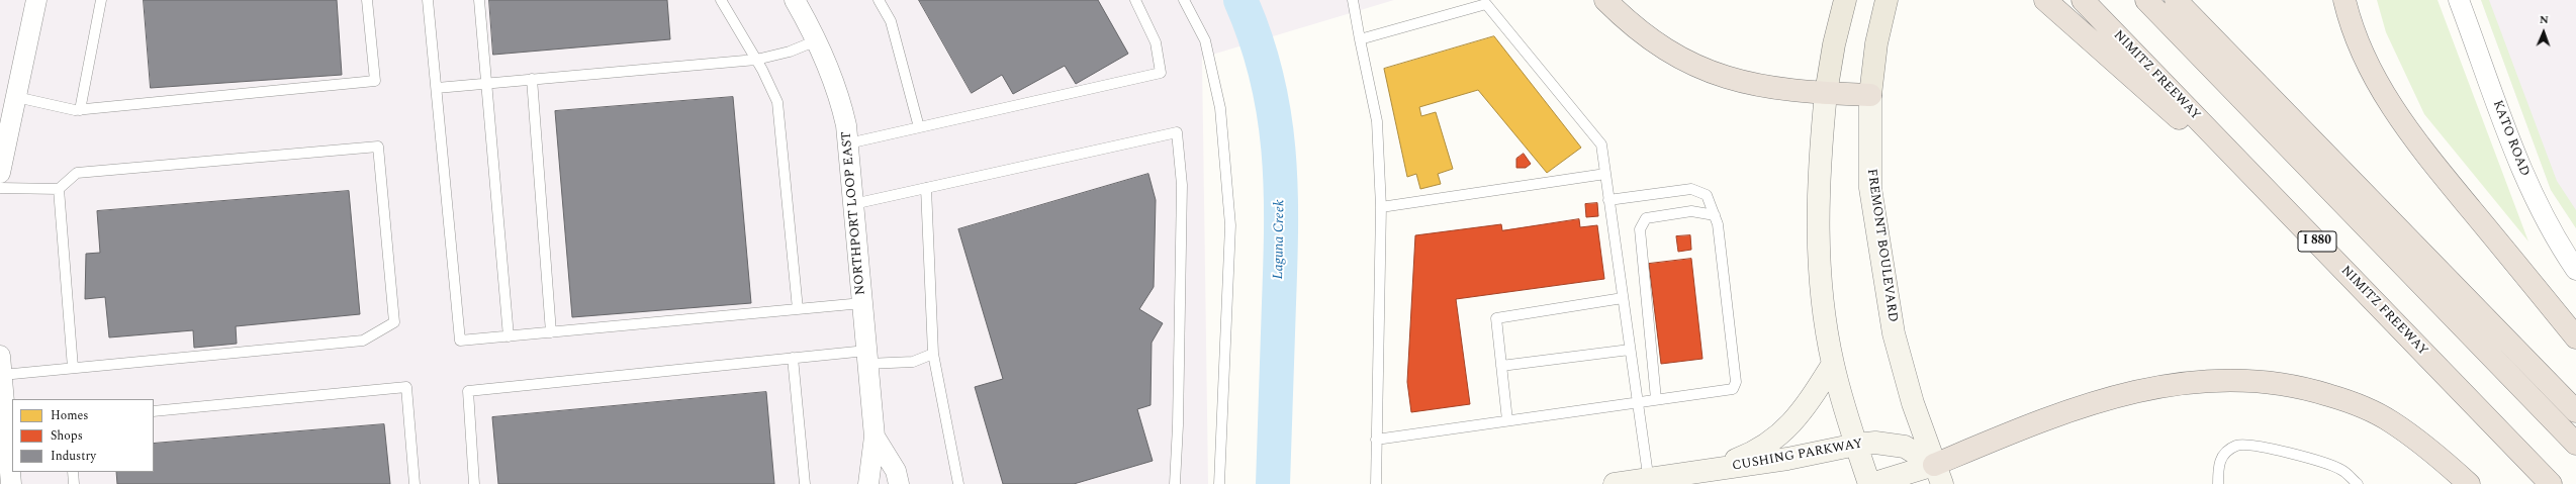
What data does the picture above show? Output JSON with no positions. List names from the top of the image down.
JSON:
{
  "streets": {
    "highway": ["NIMITZ FREEWAY", "I 880"],
    "main road": ["FREMONT BOULEVARD", "CUSHING PARKWAY"],
    "street": ["KATO ROAD", "NORTHPORT LOOP EAST"]
  },
  "crossings": [
    ["FREMONT BOULEVARD", "CUSHING PARKWAY"]
  ],
  "water": ["Laguna Creek"],
  "legend": ["Homes", "Shops", "Industry"],
  "north": "top"
}
